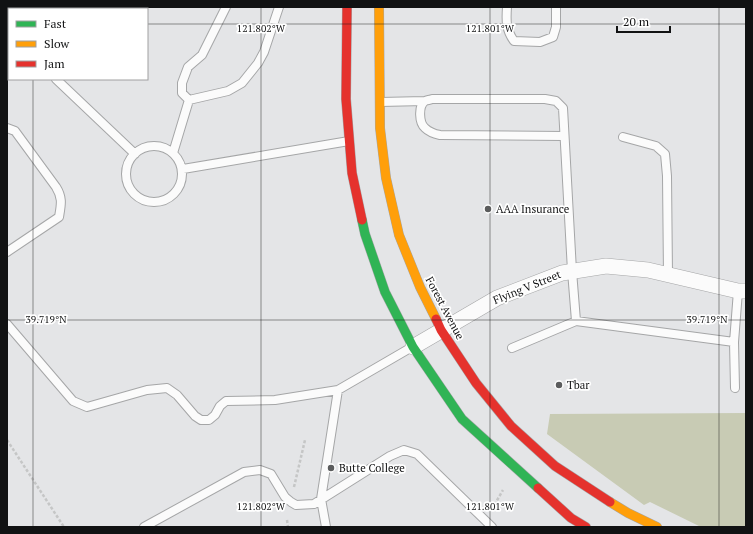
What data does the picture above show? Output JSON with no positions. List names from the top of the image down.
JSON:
{
  "streets": {
    "street": ["Flying V Street", "Forest Avenue"]
  },
  "crossings": [
    ["Flying V Street", "Forest Avenue"]
  ],
  "places": ["AAA Insurance", "Tbar", "Butte College"],
  "legend": ["Fast", "Slow", "Jam"],
  "scale_bar": "20 m",
  "coordinates": ["121.802°W", "121.801°W", "39.719°N"]
}
